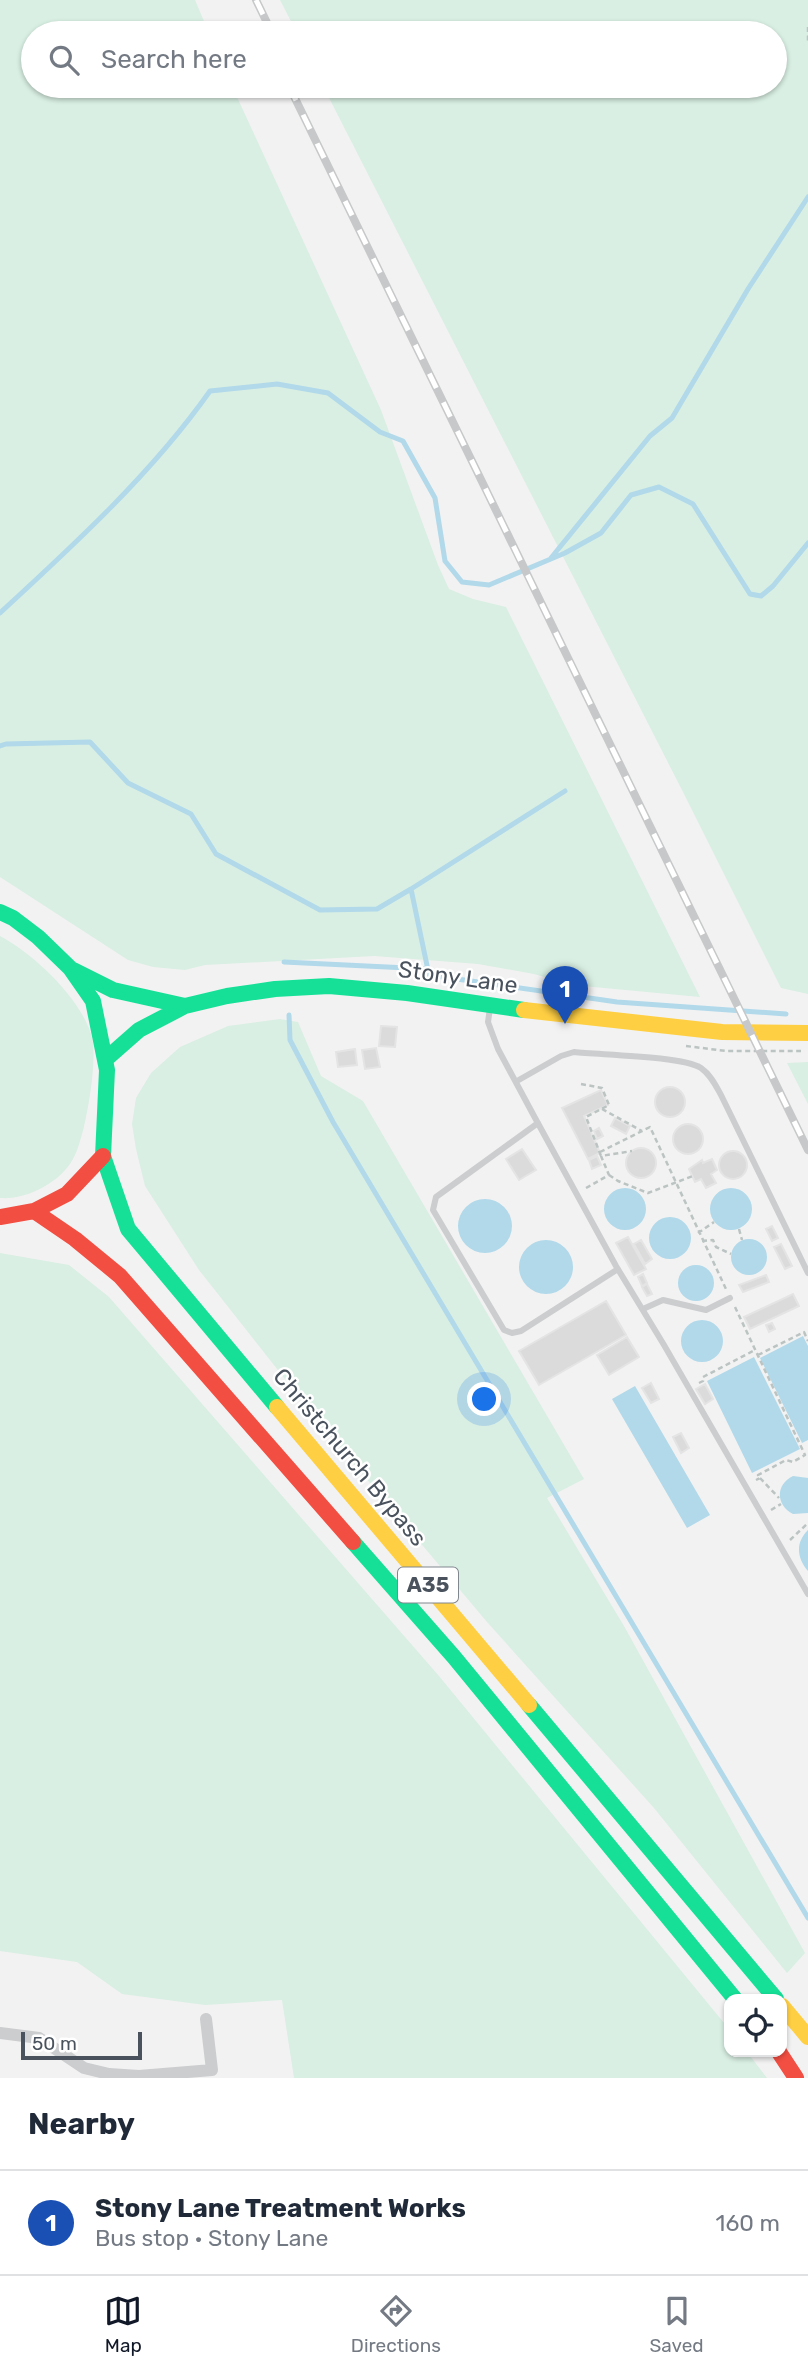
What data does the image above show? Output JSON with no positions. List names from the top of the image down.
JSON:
{
  "streets": {
    "main road": ["Stony Lane", "Christchurch Bypass", "A35"]
  },
  "scale_bar": "50 m",
  "page": {
    "search": "Search here",
    "pins": "1",
    "scale": "50 m",
    "heading": "Nearby",
    "list": [
      {
        "mark": "1",
        "name": "Stony Lane Treatment Works",
        "note": "Bus stop · Stony Lane",
        "value": "160 m"
      }
    ],
    "nav": ["Map", "Directions", "Saved"]
  }
}
